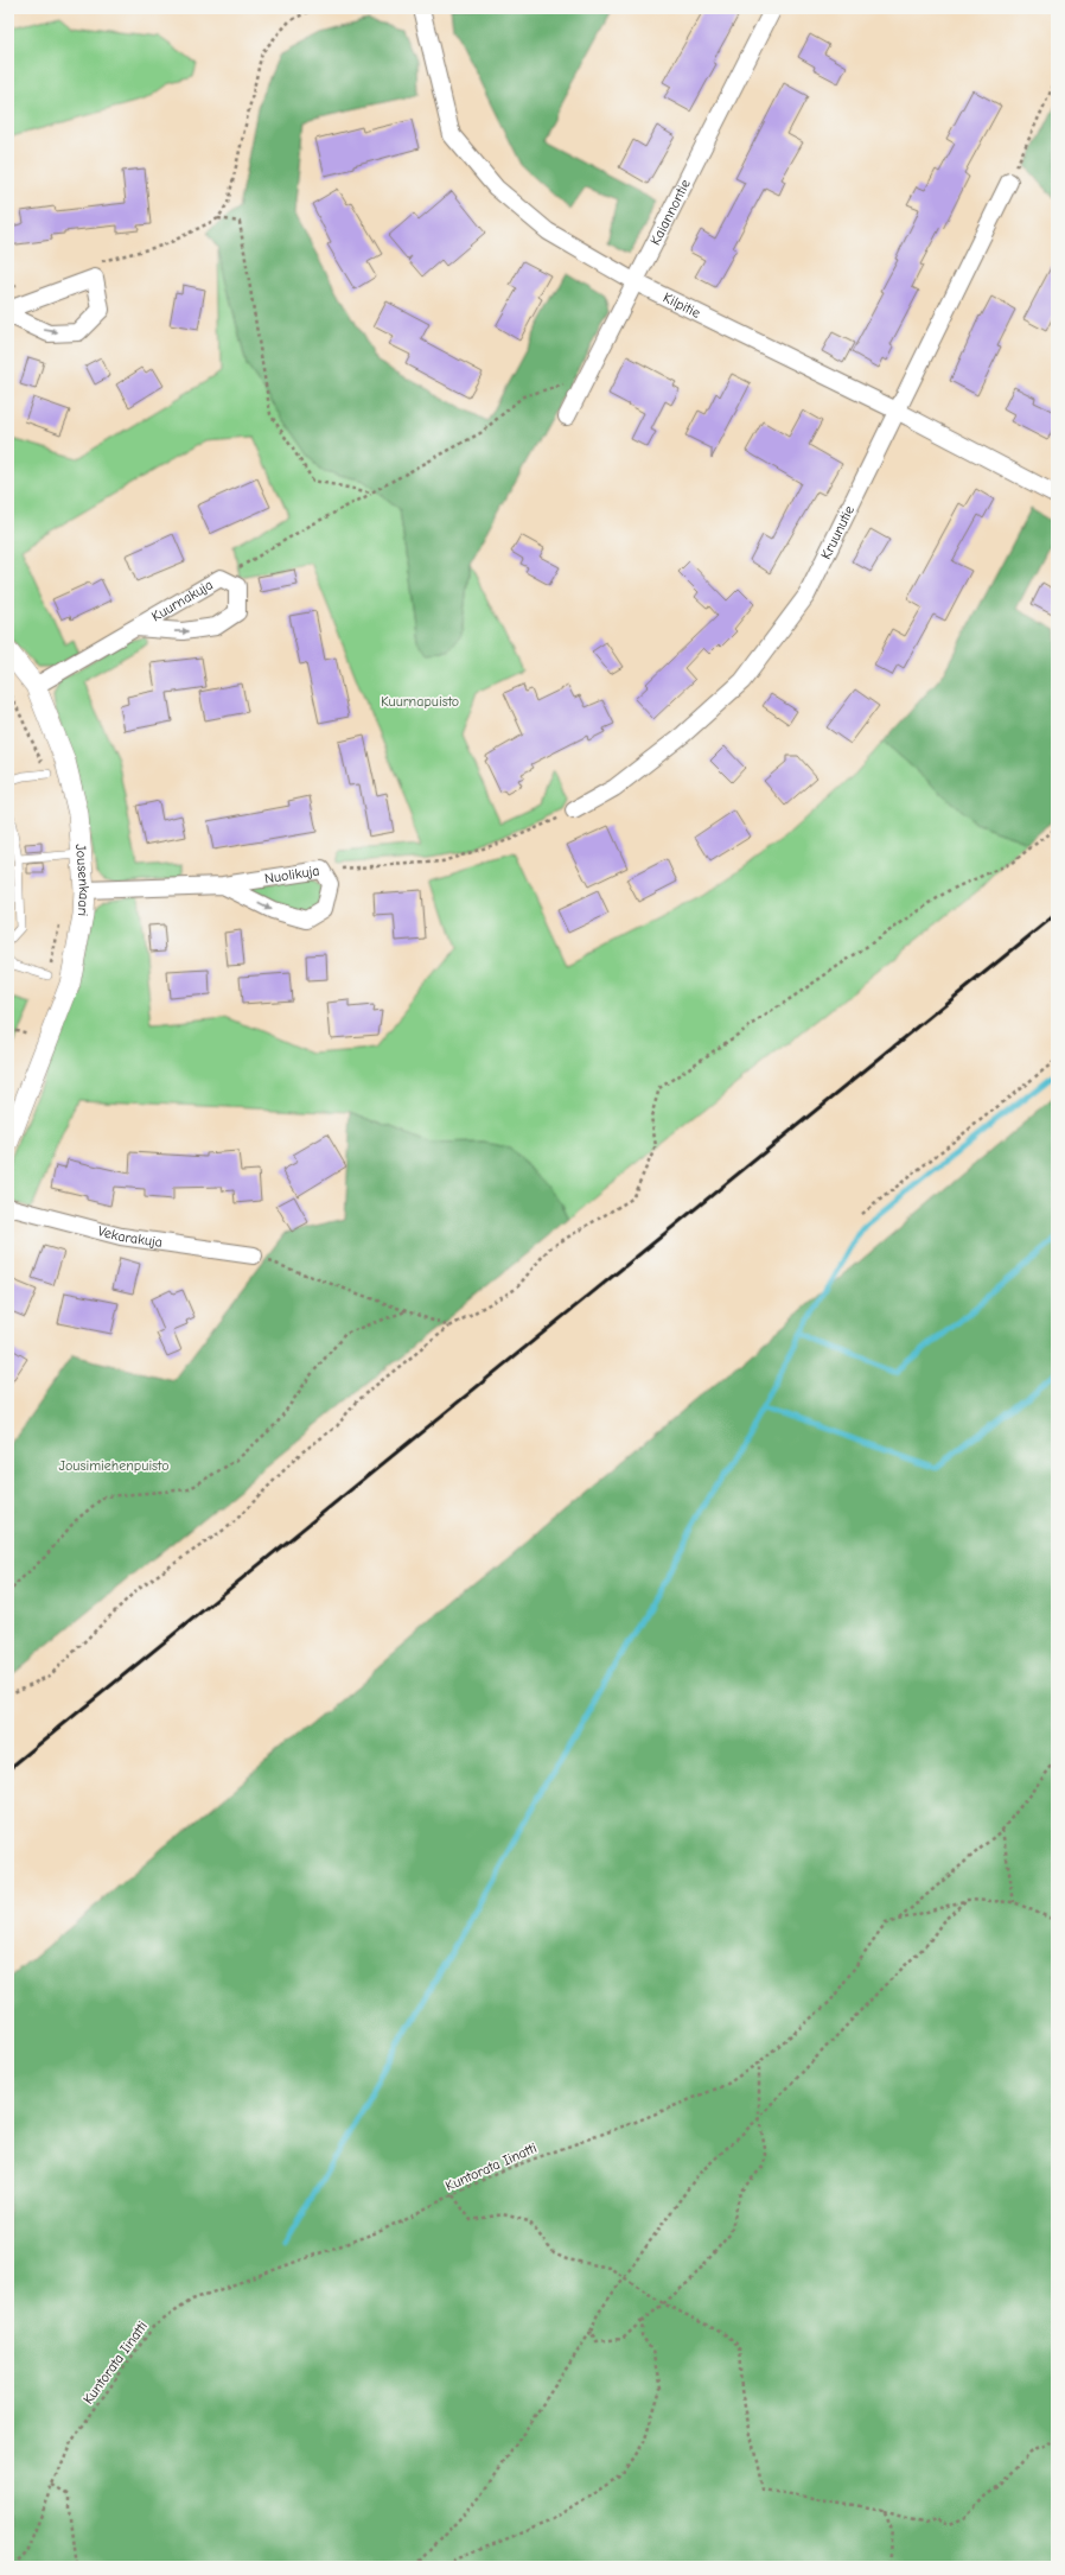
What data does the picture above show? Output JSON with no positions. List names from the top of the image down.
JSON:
{
  "streets": {
    "street": [
      "Kaiannontie",
      "Kilpitie",
      "Kruunutie",
      "Kuurnakuja",
      "Nuolikuja",
      "Jousenkaari",
      "Vekarakuja"
    ],
    "path": ["Kuntorata Iinatti"]
  },
  "crossings": [
    ["Kaiannontie", "Kilpitie"],
    ["Kilpitie", "Kruunutie"],
    ["Kuurnakuja", "Jousenkaari"],
    ["Nuolikuja", "Jousenkaari"]
  ],
  "parks": ["Kuurnapuisto", "Jousimiehenpuisto"]
}
